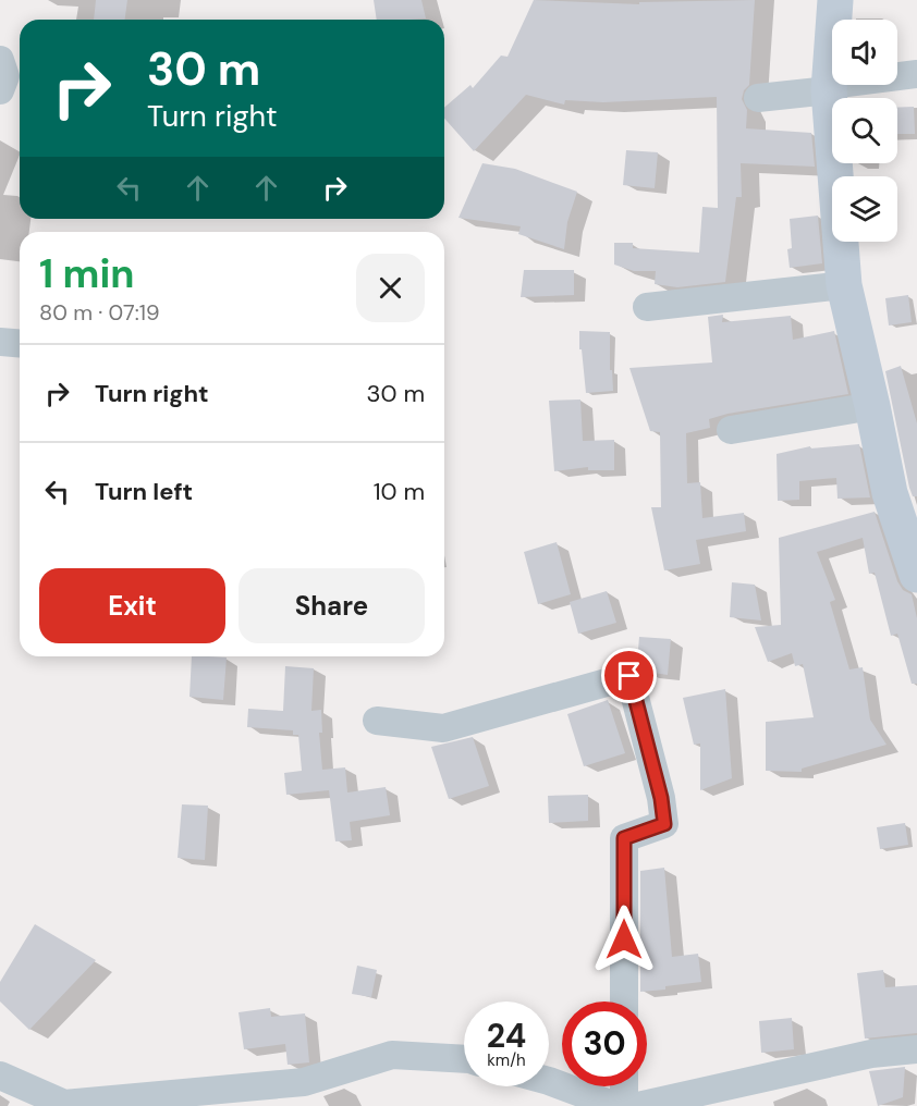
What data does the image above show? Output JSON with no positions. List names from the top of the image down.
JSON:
{
  "page": {
    "turn": ["30 m", "Turn right"],
    "heading": ["1 min", "80 m · 07:19"],
    "list": [
      {
        "name": "Turn right",
        "value": "30 m"
      },
      {
        "name": "Turn left",
        "value": "10 m"
      }
    ],
    "buttons": ["Exit", "Share"],
    "speed": "24 km/h",
    "limit": "30"
  }
}
